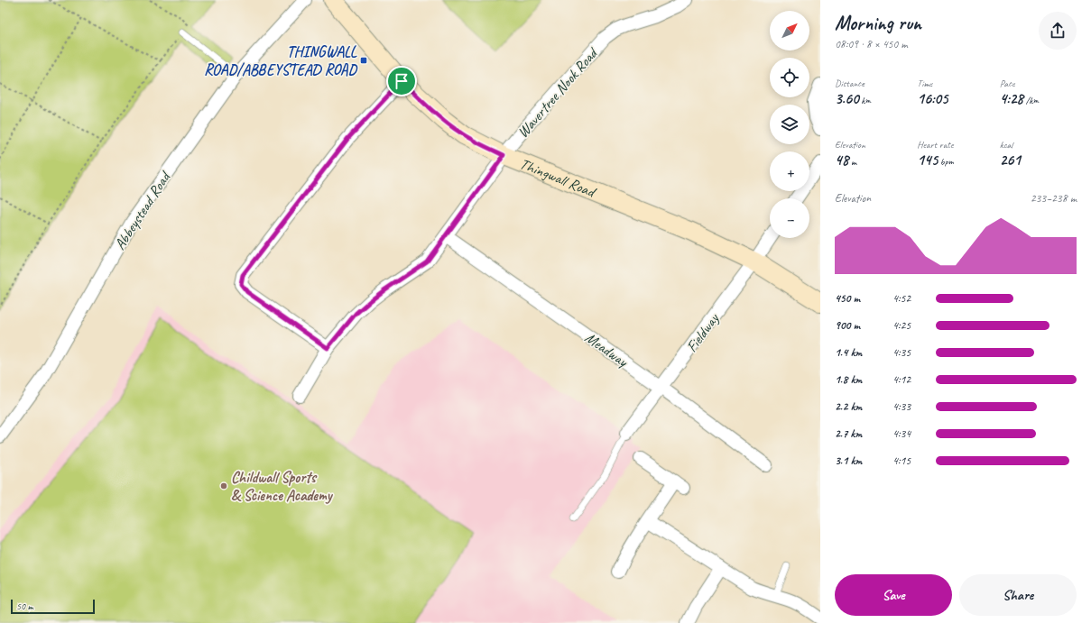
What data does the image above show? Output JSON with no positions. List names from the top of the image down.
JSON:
{
  "streets": {
    "street": [
      "Wavertree Nook Road",
      "Thingwall Road",
      "Abbeystead Road",
      "Fieldway",
      "Meadway"
    ]
  },
  "crossings": [
    ["Wavertree Nook Road", "Thingwall Road"],
    ["Wavertree Nook Road", "Meadway"],
    ["Thingwall Road", "Fieldway"],
    ["Fieldway", "Meadway"]
  ],
  "places": {
    "transit": ["THINGWALL ROAD/ABBEYSTEAD ROAD"],
    "other": ["Childwall Sports & Science Academy"]
  },
  "scale_bar": "50 m",
  "north": "top right",
  "page": {
    "heading": ["Morning run", "08:09 · 8 × 450 m"],
    "map_buttons": ["+", "−"],
    "stats": [
      ["Distance", "3.60 km"],
      ["Time", "16:05"],
      ["Pace", "4:28 /km"],
      ["Elevation", "48 m"],
      ["Heart rate", "145 bpm"],
      ["kcal", "261"]
    ],
    "chart": ["Elevation", "233–238 m"],
    "list": [
      {
        "name": "450 m",
        "note": "4:52"
      },
      {
        "name": "900 m",
        "note": "4:25"
      },
      {
        "name": "1.4 km",
        "note": "4:35"
      },
      {
        "name": "1.8 km",
        "note": "4:12"
      },
      {
        "name": "2.2 km",
        "note": "4:33"
      },
      {
        "name": "2.7 km",
        "note": "4:34"
      },
      {
        "name": "3.1 km",
        "note": "4:15"
      }
    ],
    "buttons": ["Save", "Share"],
    "scale": "50 m"
  }
}
